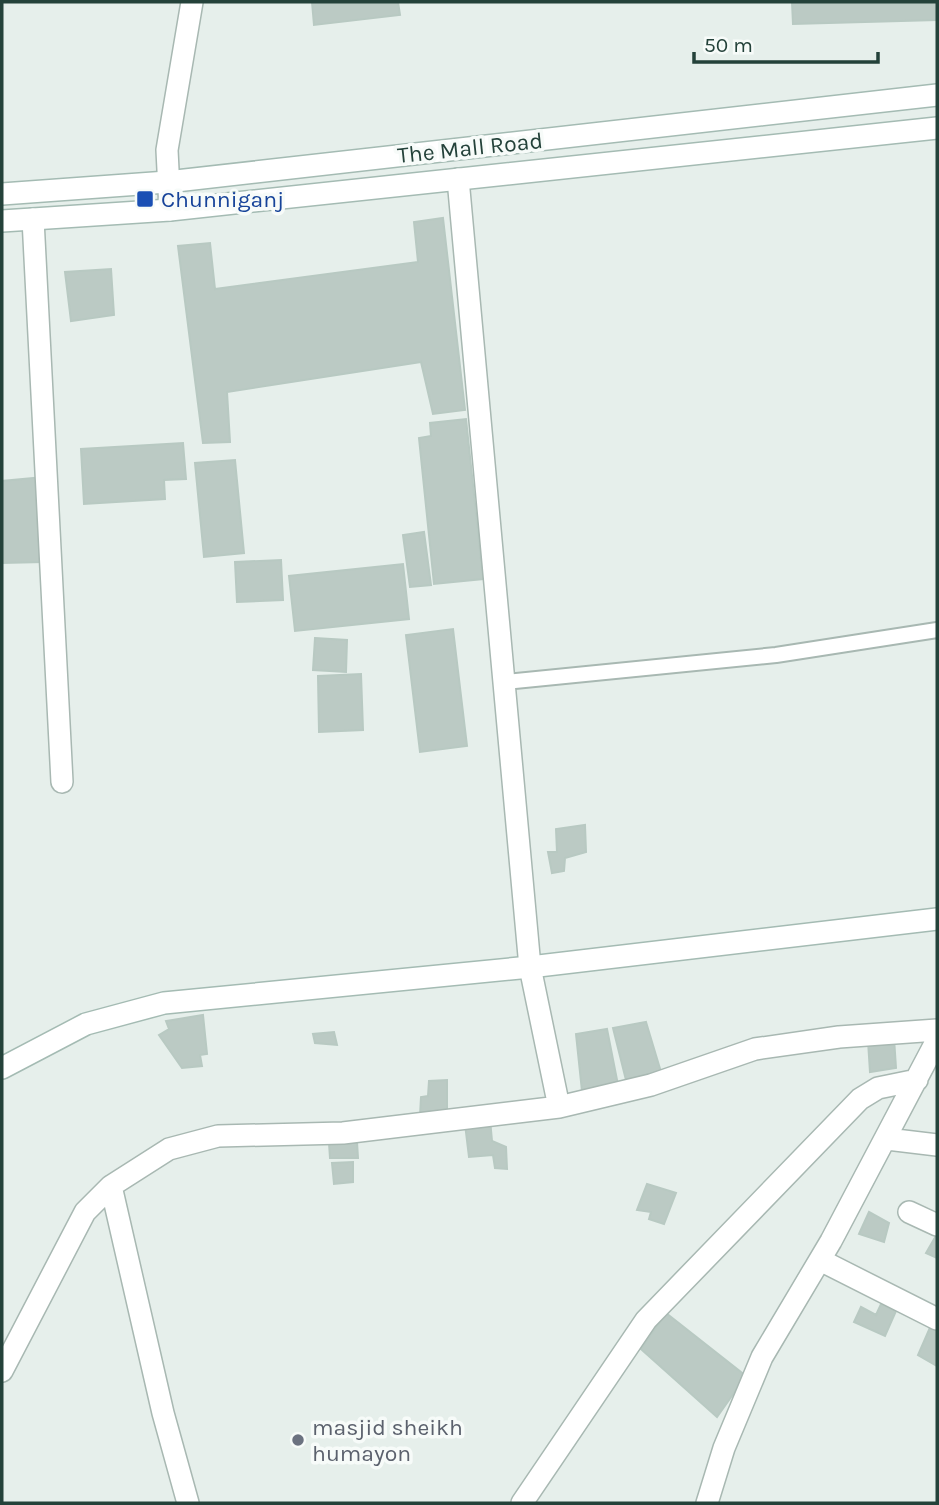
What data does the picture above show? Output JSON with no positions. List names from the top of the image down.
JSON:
{
  "streets": {
    "street": ["The Mall Road"]
  },
  "places": {
    "transit": ["Chunniganj"],
    "other": ["masjid sheikh humayon"]
  },
  "scale_bar": "50 m"
}
